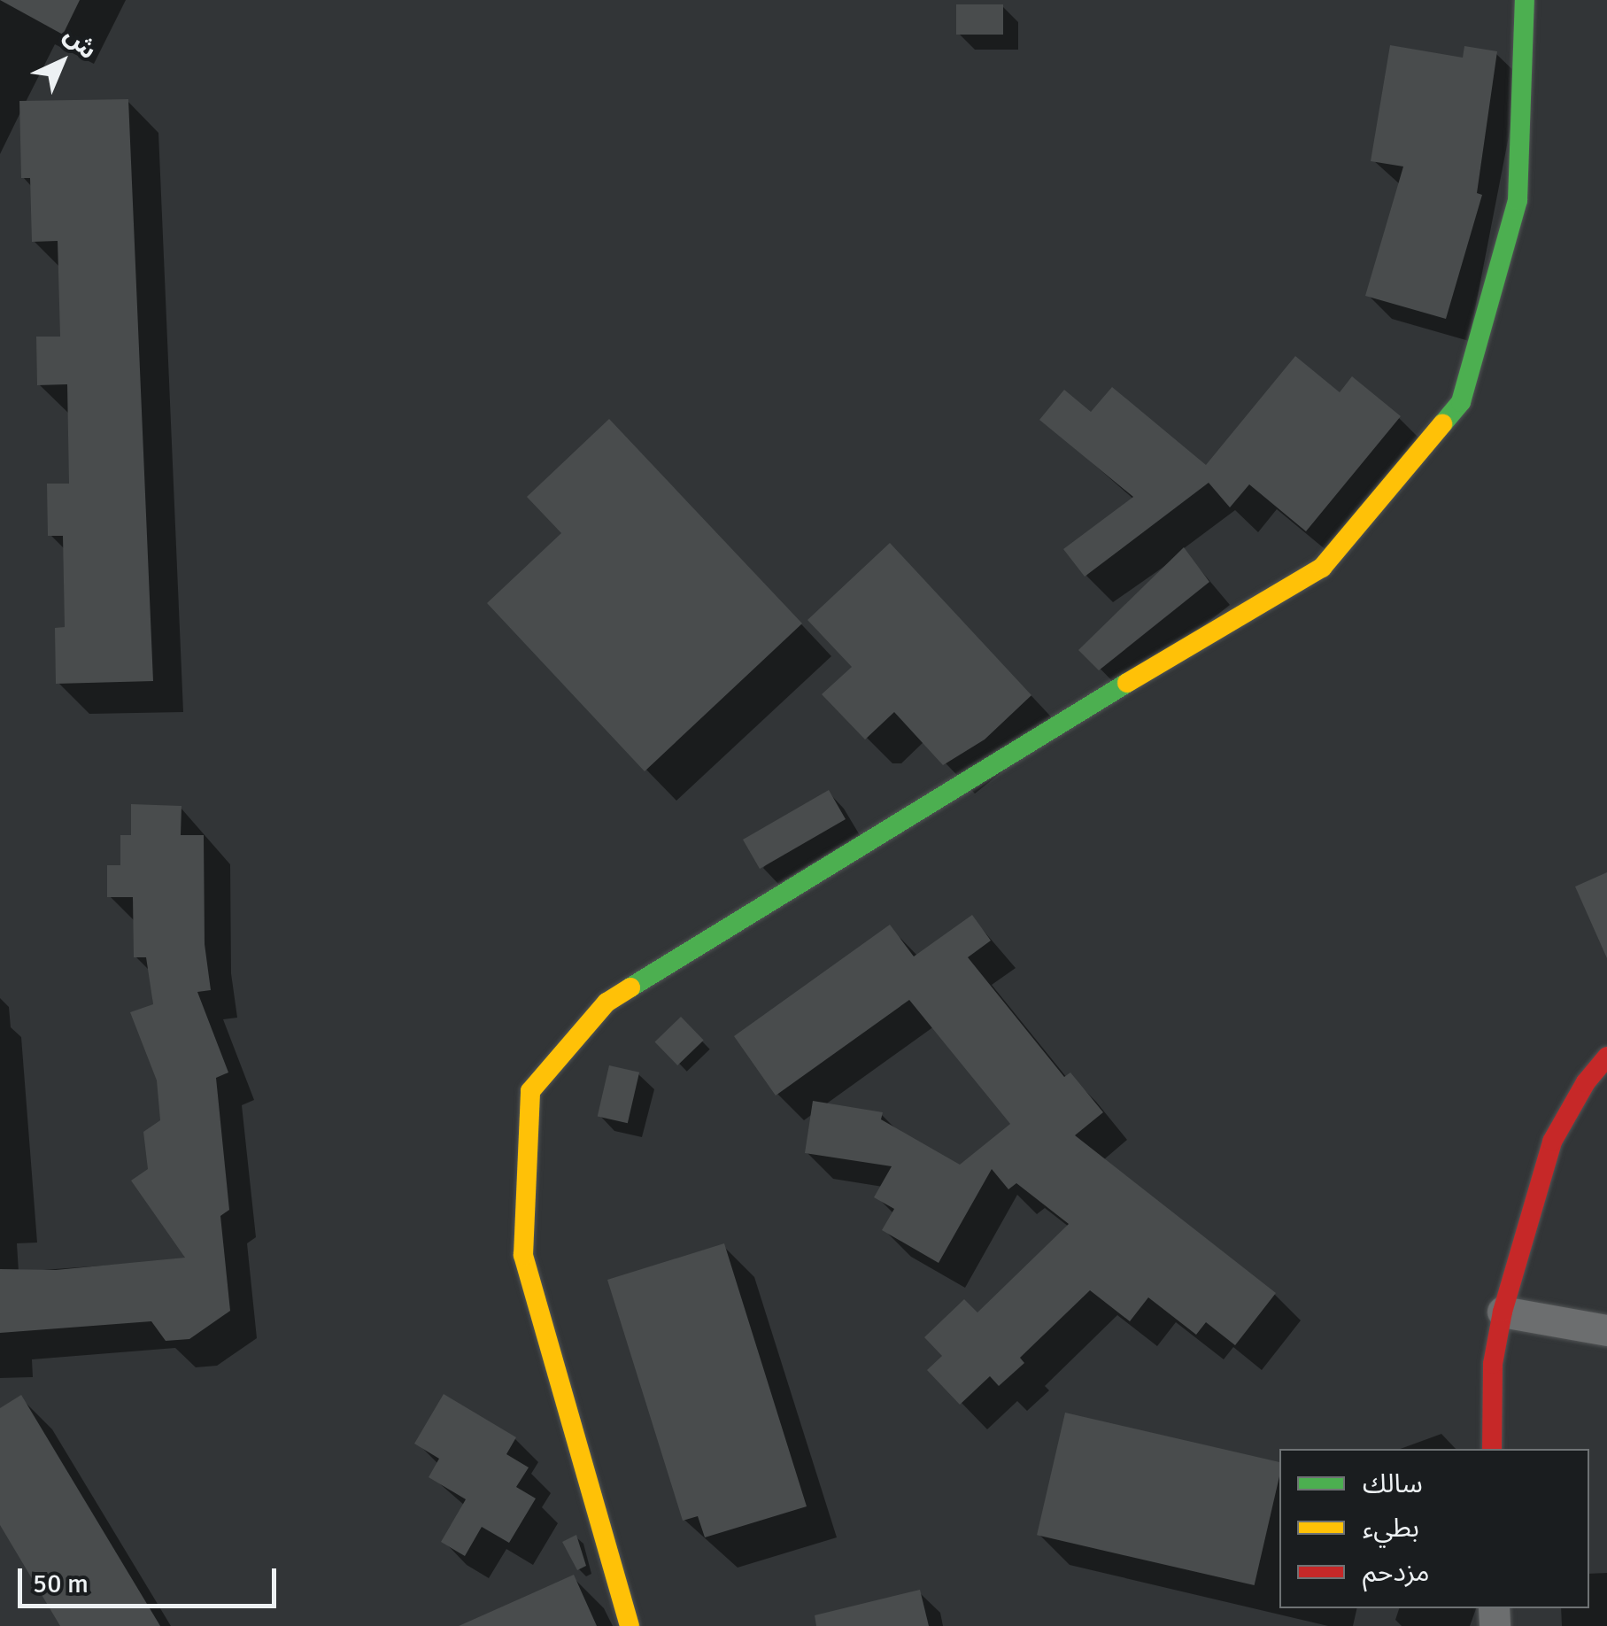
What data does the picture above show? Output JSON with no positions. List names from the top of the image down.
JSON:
{
  "legend": ["سالك", "بطيء", "مزدحم"],
  "scale_bar": "50 m",
  "north": "top right"
}
